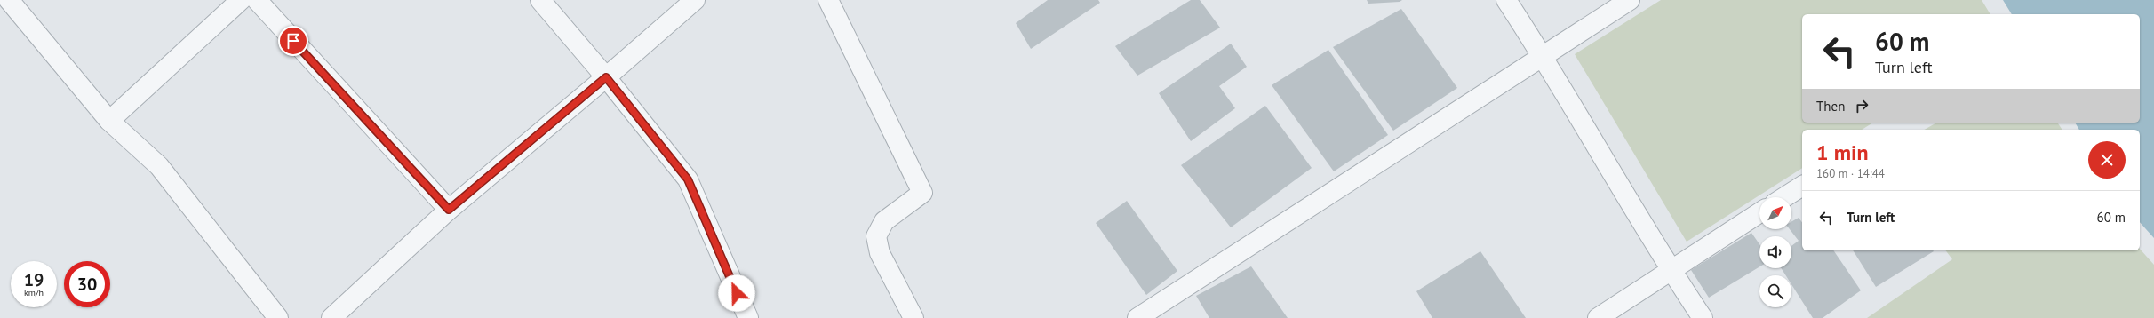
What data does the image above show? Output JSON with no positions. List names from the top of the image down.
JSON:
{
  "north": "top right",
  "page": {
    "turn": ["60 m", "Turn left"],
    "then": "Then",
    "heading": ["1 min", "160 m · 14:44"],
    "list": [
      {
        "name": "Turn left",
        "value": "60 m"
      }
    ],
    "speed": "19 km/h",
    "limit": "30"
  }
}
